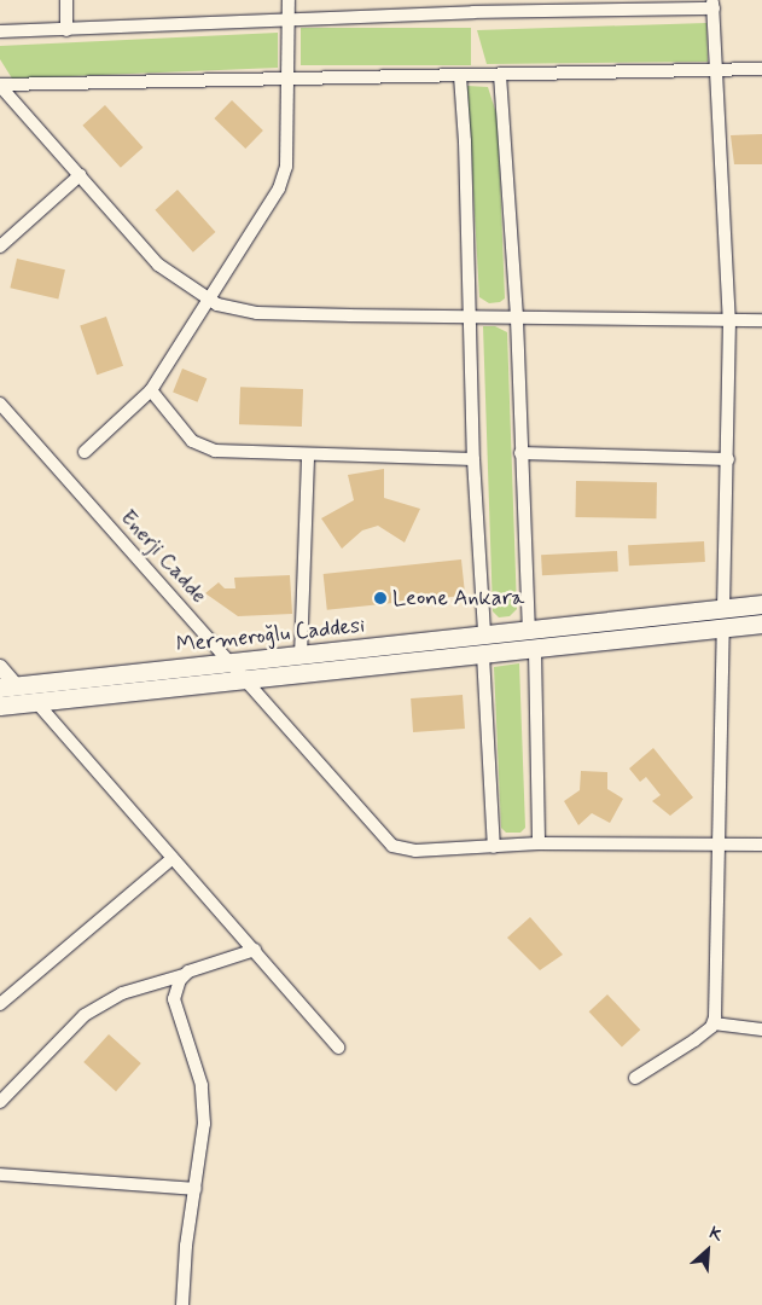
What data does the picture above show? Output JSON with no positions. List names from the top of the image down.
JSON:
{
  "streets": {
    "main road": ["Mermeroğlu Caddesi"],
    "street": ["Enerji Cadde"]
  },
  "crossings": [
    ["Enerji Cadde", "Mermeroğlu Caddesi"]
  ],
  "places": ["Leone Ankara"],
  "north": "top right"
}
